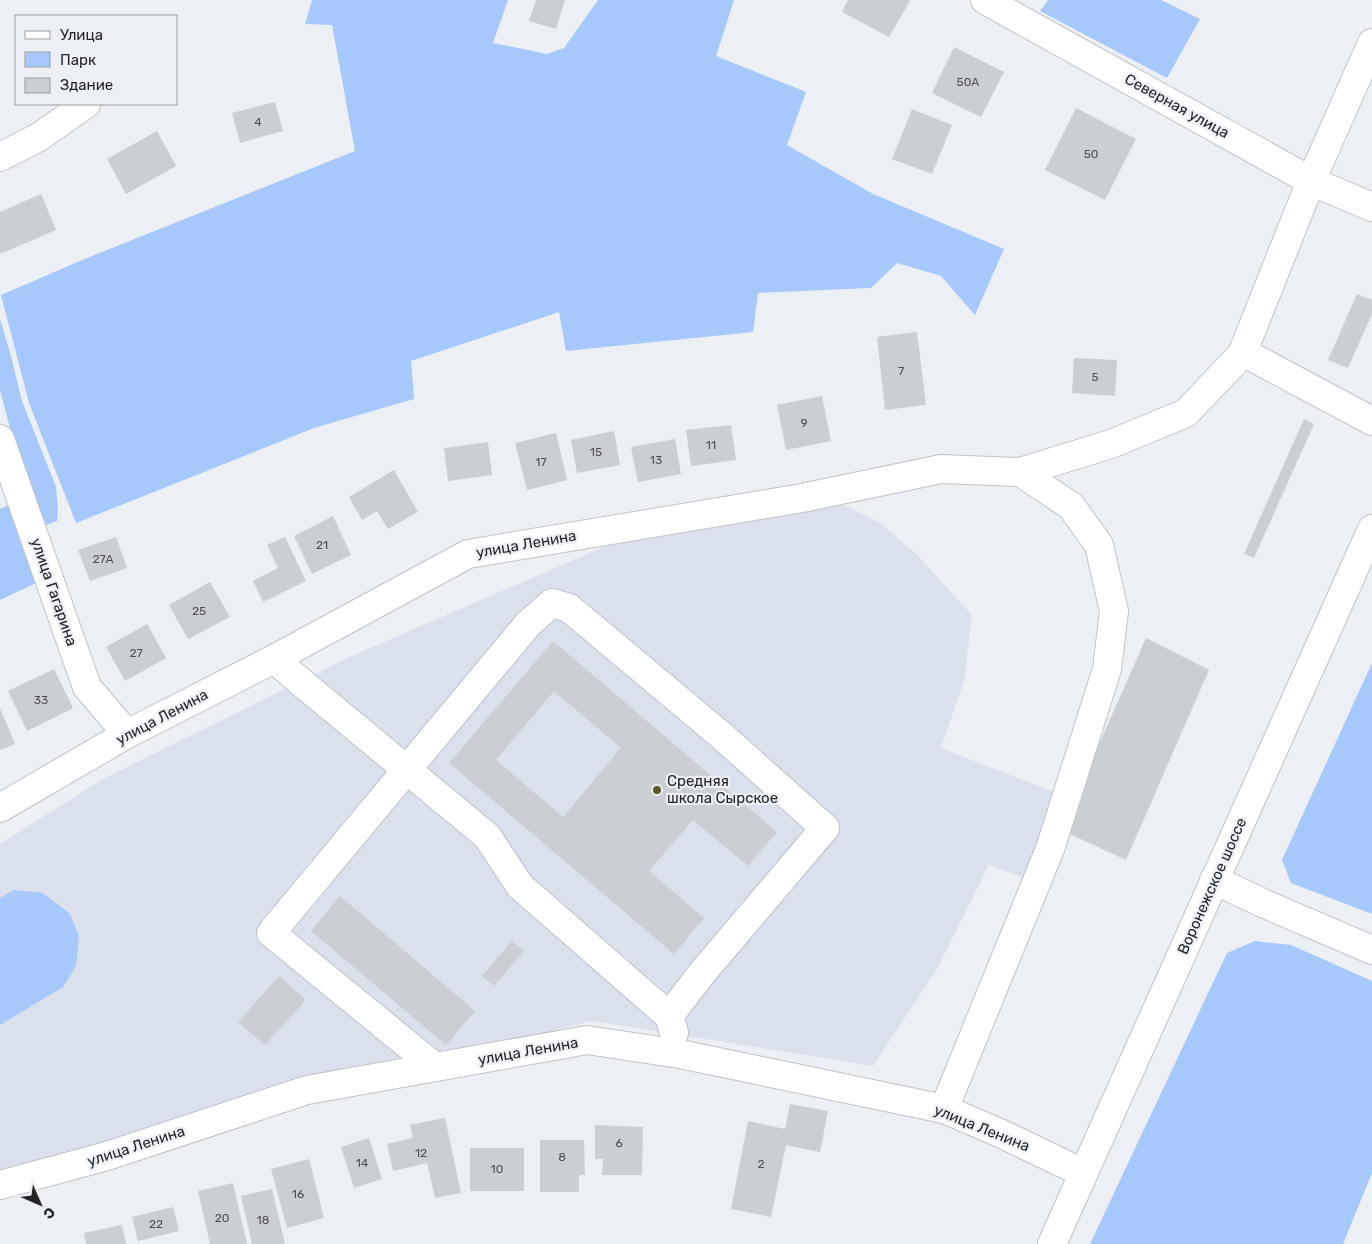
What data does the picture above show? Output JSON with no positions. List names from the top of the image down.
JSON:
{
  "streets": {
    "street": [
      "Северная улица",
      "улица Ленина",
      "улица Гагарина",
      "Воронежское шоссе"
    ]
  },
  "crossings": [
    ["улица Ленина", "улица Гагарина"],
    ["улица Ленина", "Воронежское шоссе"]
  ],
  "places": ["Средняя школа Сырское"],
  "house_numbers": [
    "50А",
    "4",
    "50",
    "7",
    "5",
    "9",
    "11",
    "15",
    "13",
    "17",
    "21",
    "27А",
    "25",
    "27",
    "33",
    "6",
    "12",
    "8",
    "14",
    "2",
    "10",
    "16",
    "20",
    "18",
    "22"
  ],
  "legend": ["Улица", "Парк", "Здание"],
  "north": "bottom right"
}
